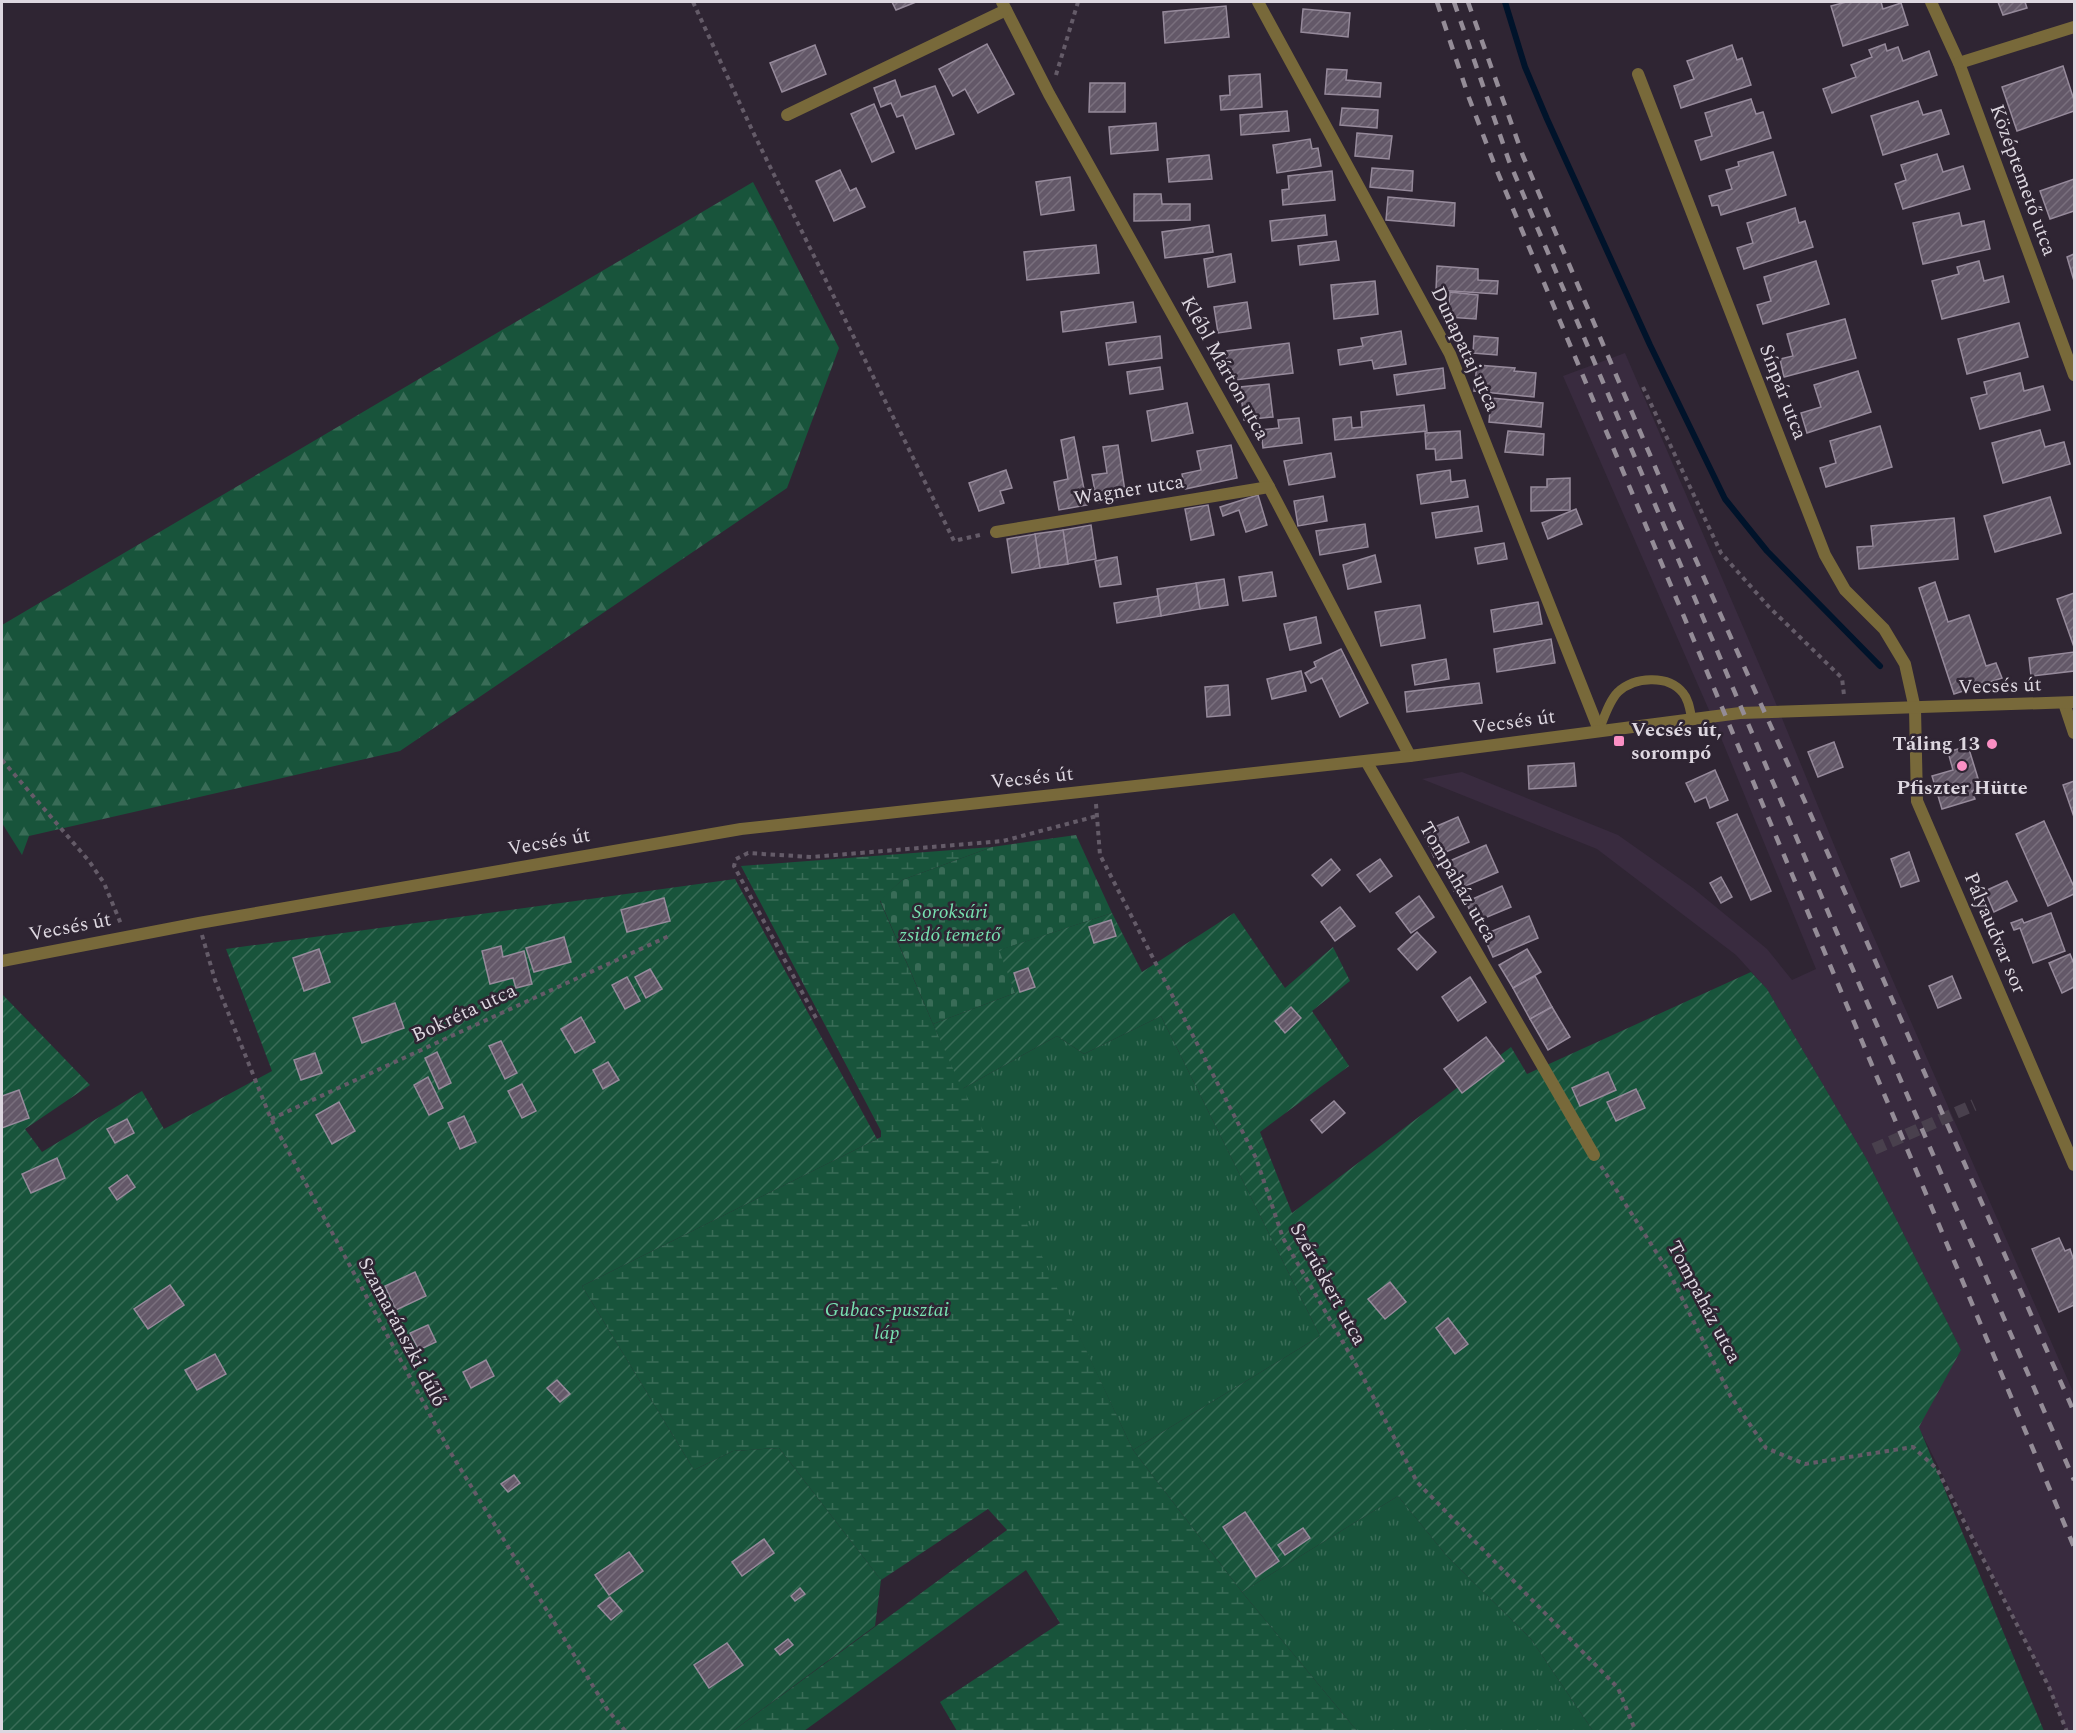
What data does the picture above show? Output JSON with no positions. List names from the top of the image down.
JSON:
{
  "streets": {
    "street": [
      "Középtemető utca",
      "Dunapataj utca",
      "Klébl Márton utca",
      "Sínpár utca",
      "Wagner utca",
      "Vecsés út",
      "Tompaház utca",
      "Pályaudvar sor"
    ],
    "path": ["Bokréta utca", "Szérűskert utca", "Szamaránszki dűlő"]
  },
  "crossings": [
    ["Dunapataj utca", "Vecsés út"],
    ["Klébl Márton utca", "Wagner utca"],
    ["Klébl Márton utca", "Vecsés út"],
    ["Sínpár utca", "Vecsés út"],
    ["Sínpár utca", "Pályaudvar sor"],
    ["Vecsés út", "Tompaház utca"],
    ["Vecsés út", "Pályaudvar sor"],
    ["Vecsés út", "Szérűskert utca"],
    ["Vecsés út", "Szamaránszki dűlő"],
    ["Bokréta utca", "Szamaránszki dűlő"]
  ],
  "parks": ["Soroksári zsidó temető", "Gubacs-pusztai láp"],
  "places": {
    "transit": ["Vecsés út, sorompó"],
    "other": ["Táling 13", "Pfiszter Hütte"]
  }
}
